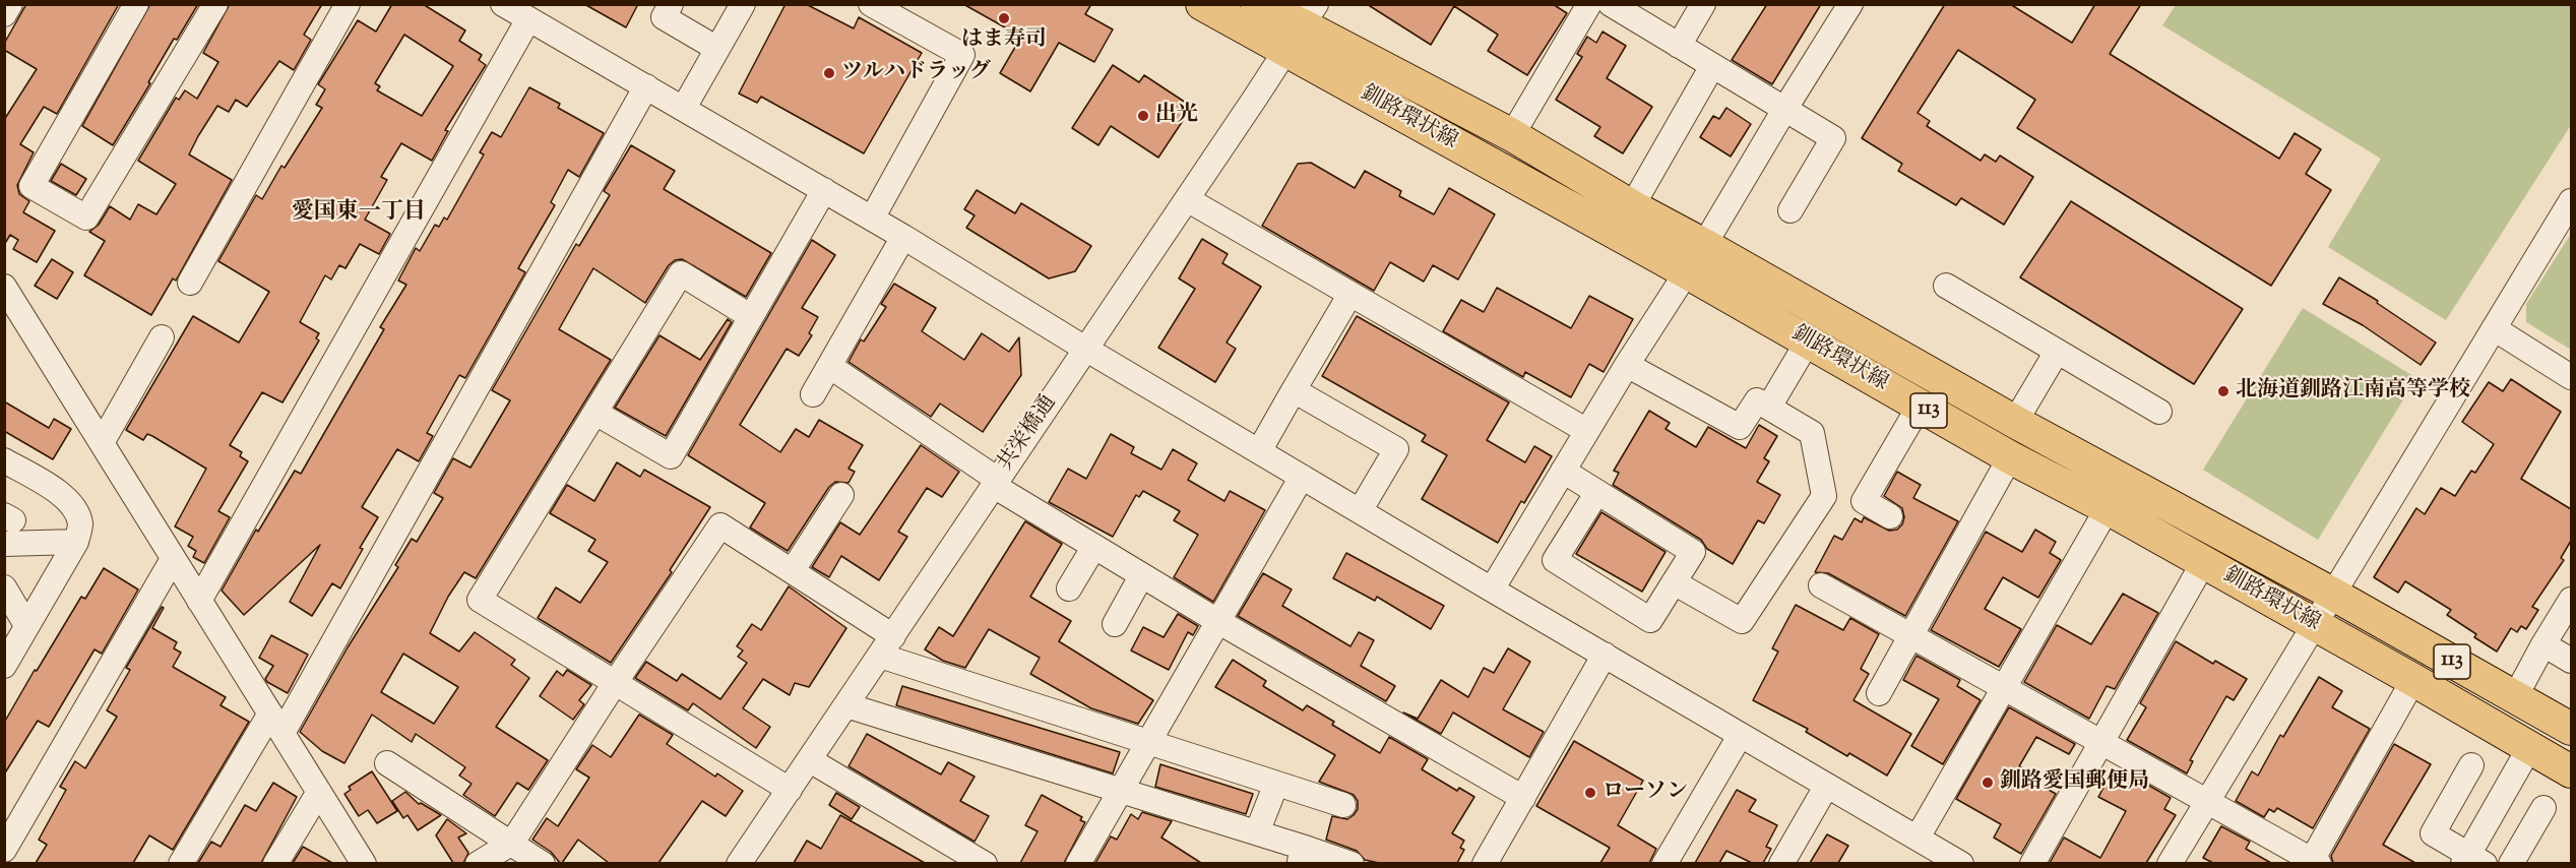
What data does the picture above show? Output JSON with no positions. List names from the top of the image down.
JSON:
{
  "streets": {
    "main road": ["釧路環状線", "113"],
    "street": ["共栄橋通"]
  },
  "crossings": [
    ["釧路環状線", "共栄橋通"]
  ],
  "districts": ["愛国東一丁目"],
  "places": [
    "はま寿司",
    "ツルハドラッグ",
    "出光",
    "北海道釧路江南高等学校",
    "釧路愛国郵便局",
    "ローソン"
  ]
}
